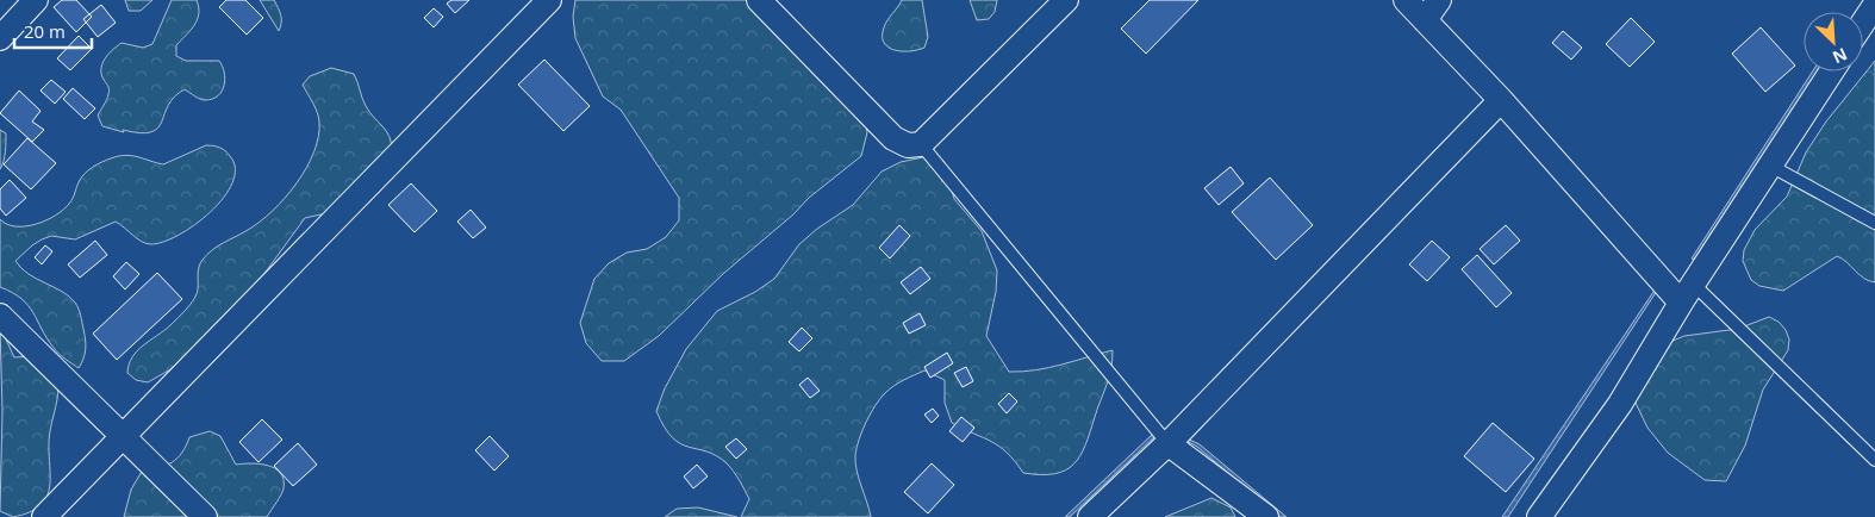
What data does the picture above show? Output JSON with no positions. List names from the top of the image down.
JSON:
{
  "scale_bar": "20 m",
  "north": "bottom right"
}
